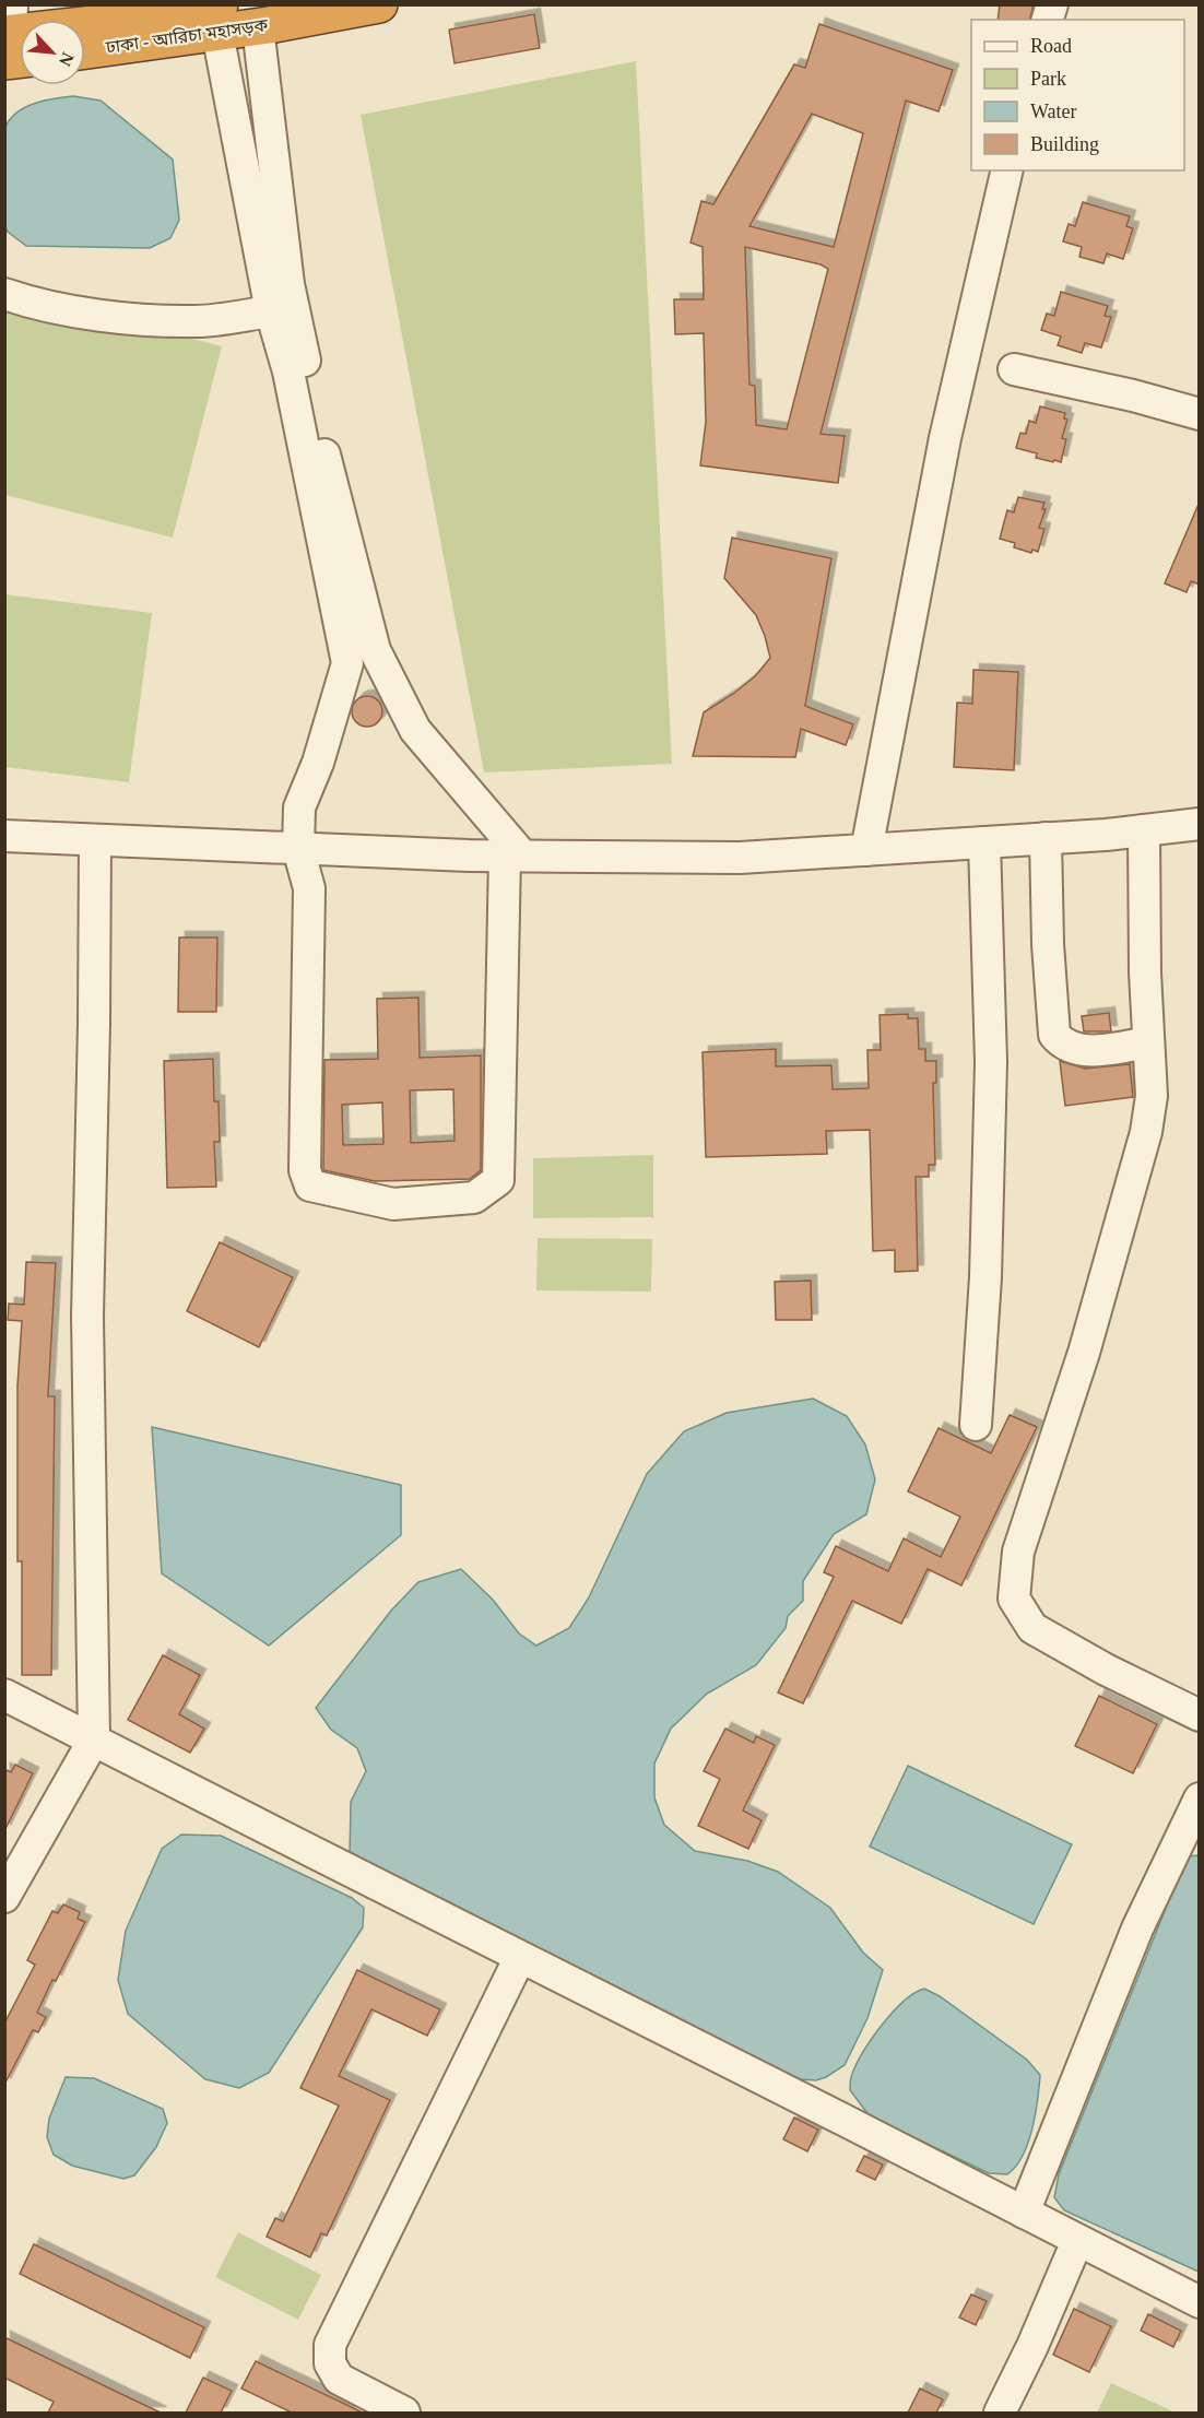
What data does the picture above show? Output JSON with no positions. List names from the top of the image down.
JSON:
{
  "streets": {
    "highway": ["ঢাকা - আরিচা মহাসড়ক"]
  },
  "legend": [
    "Road",
    "Park",
    "Water",
    "Building"
  ],
  "north": "bottom right"
}
